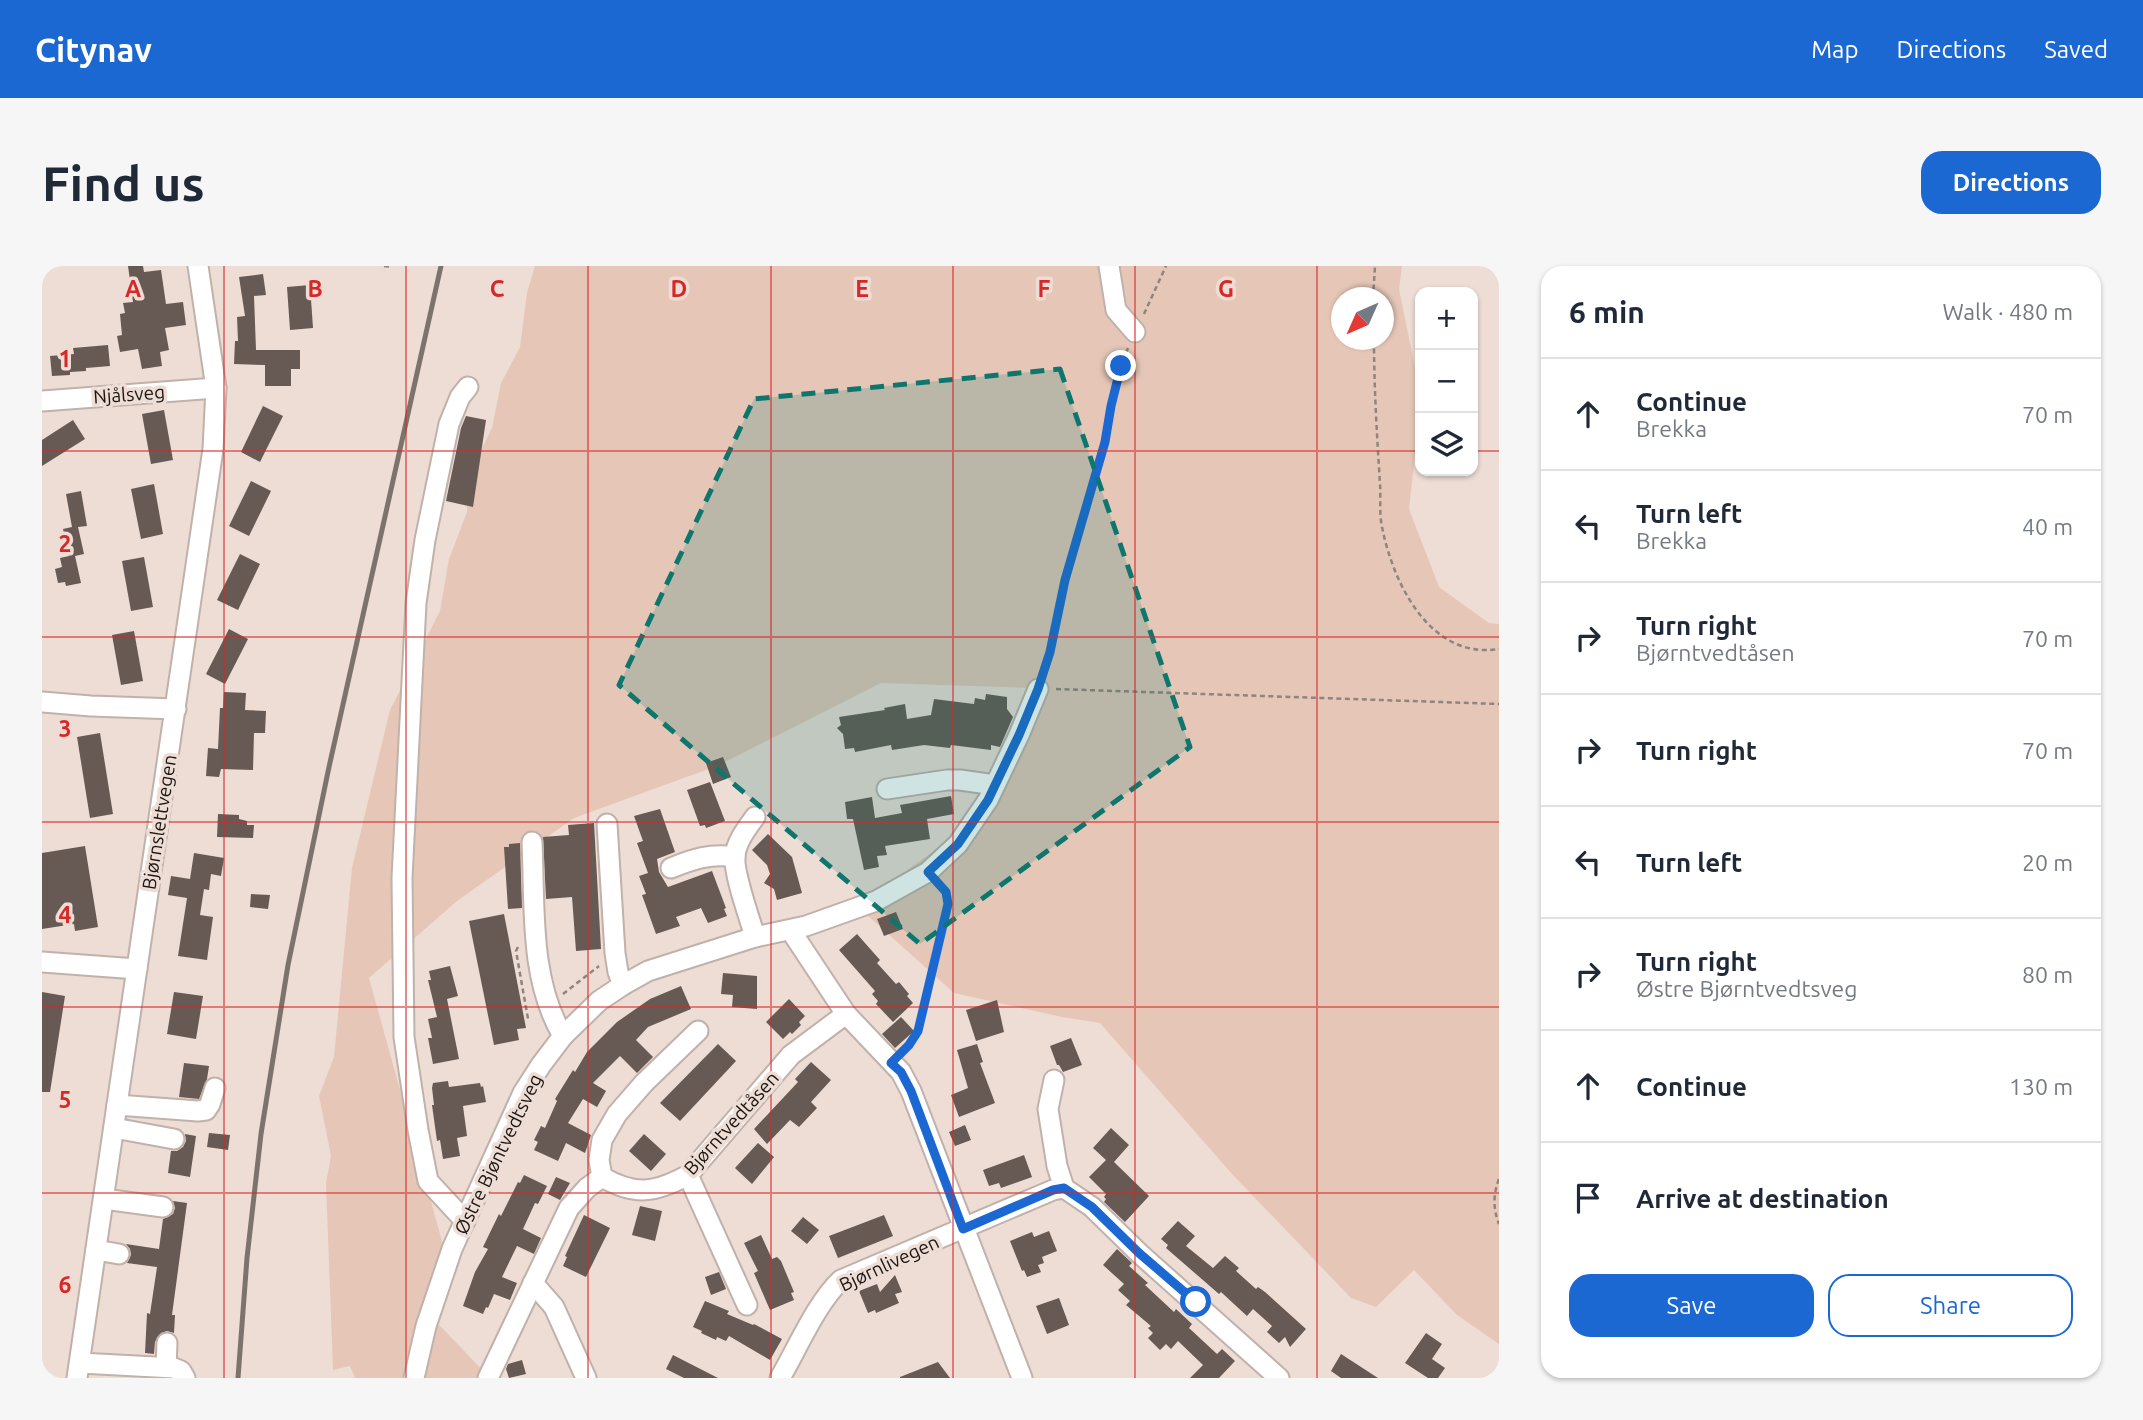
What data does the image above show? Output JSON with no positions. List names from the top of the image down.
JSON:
{
  "streets": {
    "street": [
      "Njålsveg",
      "Bjørnslettvegen",
      "Bjørntvedtåsen",
      "Østre Bjøntvedtsveg",
      "Bjørnlivegen"
    ]
  },
  "crossings": [
    ["Njålsveg", "Bjørnslettvegen"]
  ],
  "north": "bottom left",
  "page": {
    "header": "Citynav",
    "nav": ["Map", "Directions", "Saved"],
    "buttons": [
      "Directions",
      ["Save", "Share"]
    ],
    "title": "Find us",
    "heading": ["6 min", "Walk · 480 m"],
    "map_buttons": ["+", "−"],
    "list": [
      ["Continue", "Brekka", "70 m"],
      ["Turn left", "Brekka", "40 m"],
      ["Turn right", "Bjørntvedtåsen", "70 m"],
      ["Turn right", "70 m"],
      ["Turn left", "20 m"],
      ["Turn right", "Østre Bjørntvedtsveg", "80 m"],
      ["Continue", "130 m"],
      "Arrive at destination"
    ]
  },
  "grid": {
    "columns": [
      "A",
      "B",
      "C",
      "D",
      "E",
      "F",
      "G"
    ],
    "rows": [
      "1",
      "2",
      "3",
      "4",
      "5",
      "6"
    ]
  }
}
